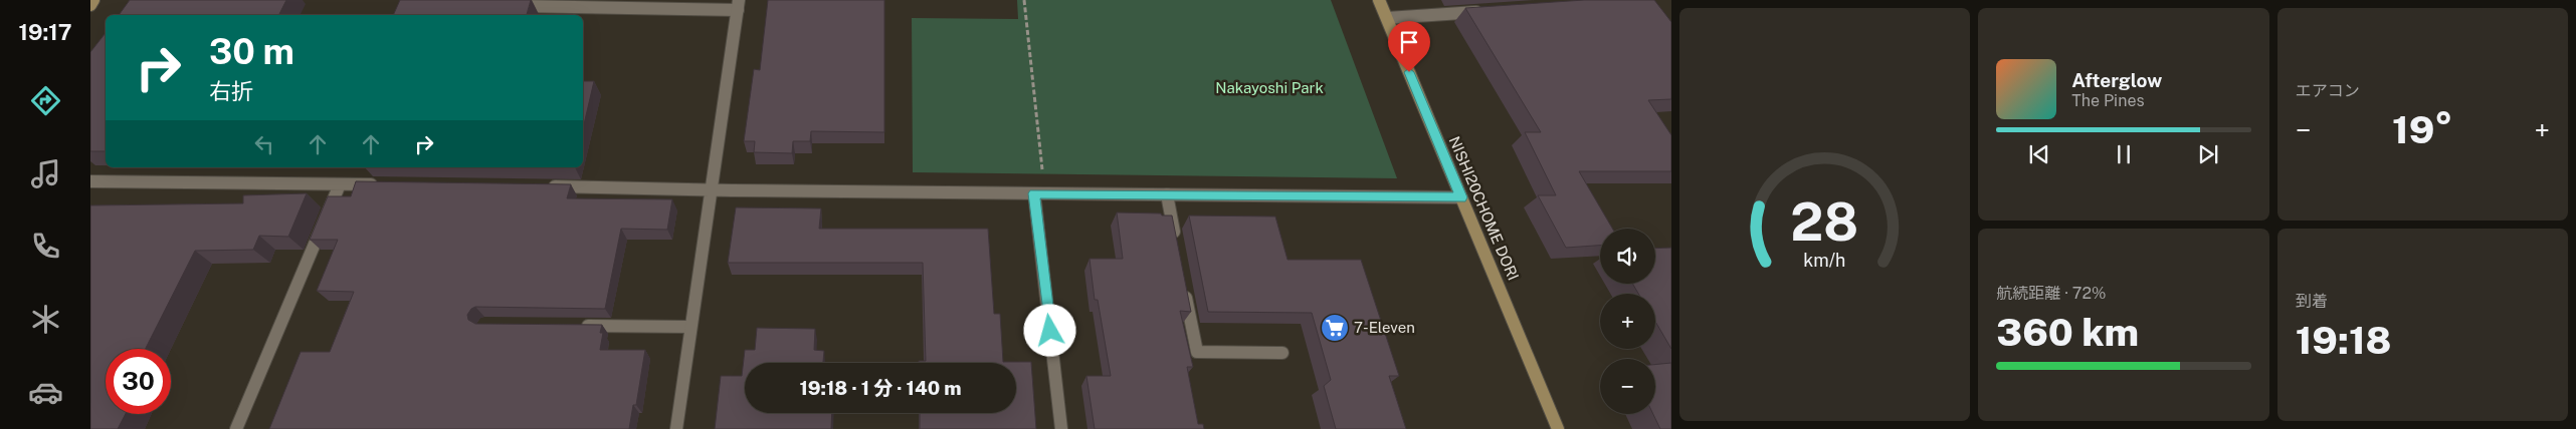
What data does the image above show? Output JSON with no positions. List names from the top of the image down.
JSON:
{
  "streets": {
    "street": ["NISHI20CHOME DORI"]
  },
  "parks": ["Nakayoshi Park"],
  "places": {
    "supermarket": ["7-Eleven"]
  },
  "page": {
    "tabs": "19:17",
    "tile": [
      "エアコン",
      ["航続距離 · 72%", "360 km"],
      ["到着", "19:18"]
    ],
    "turn": ["30 m", "右折"],
    "song": ["Afterglow", "The Pines"],
    "heat": ["−", "19°", "+"],
    "map_buttons": ["+", "−"],
    "limit": "30",
    "trip": "19:18 · 1 分 · 140 m",
    "gauge": ["28", "km/h"]
  }
}
